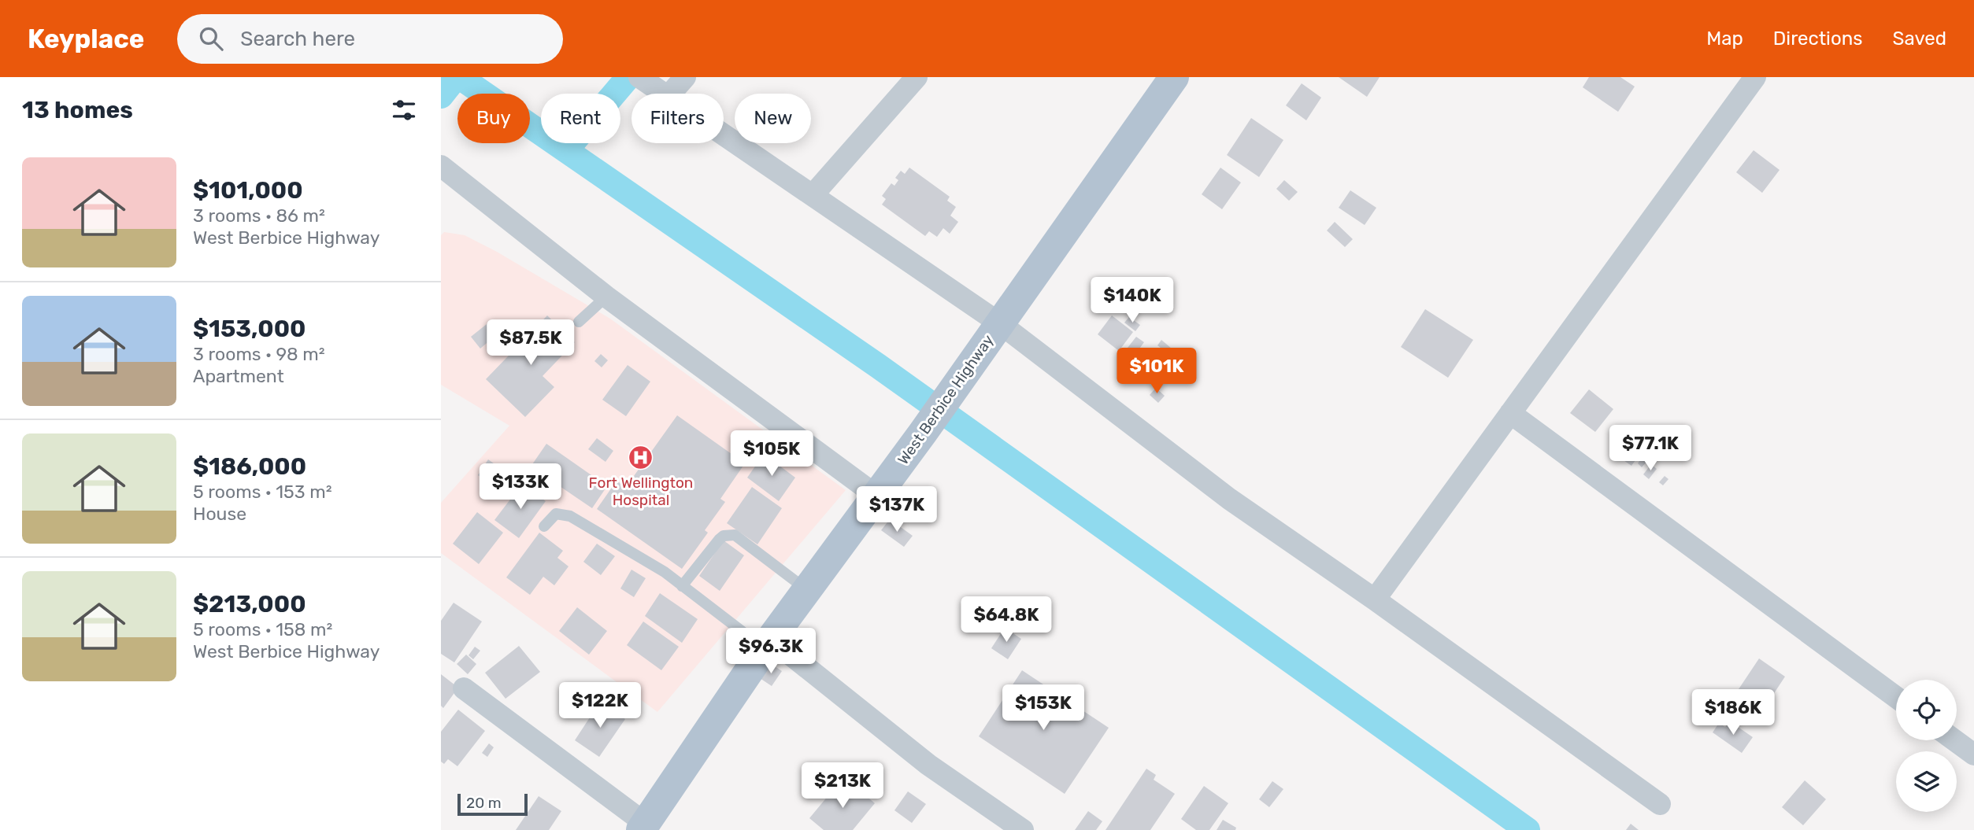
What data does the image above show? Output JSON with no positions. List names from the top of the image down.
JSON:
{
  "streets": {
    "main road": ["West Berbice Highway"]
  },
  "places": {
    "hospital": ["Fort Wellington Hospital"]
  },
  "scale_bar": "20 m",
  "page": {
    "header": "Keyplace",
    "search": "Search here",
    "nav": ["Map", "Directions", "Saved"],
    "heading": "13 homes",
    "chip": [
      "Buy",
      "Rent",
      "Filters",
      "New"
    ],
    "list": [
      {
        "name": "$101,000",
        "note": "3 rooms · 86 m² · West Berbice Highway"
      },
      {
        "name": "$153,000",
        "note": "3 rooms · 98 m² · Apartment"
      },
      {
        "name": "$186,000",
        "note": "5 rooms · 153 m² · House"
      },
      {
        "name": "$213,000",
        "note": "5 rooms · 158 m² · West Berbice Highway"
      }
    ],
    "price": [
      "$140K",
      "$87.5K",
      "$101K",
      "$77.1K",
      "$105K",
      "$133K",
      "$137K",
      "$64.8K",
      "$96.3K",
      "$122K",
      "$153K",
      "$186K",
      "$213K"
    ],
    "scale": "20 m"
  }
}
